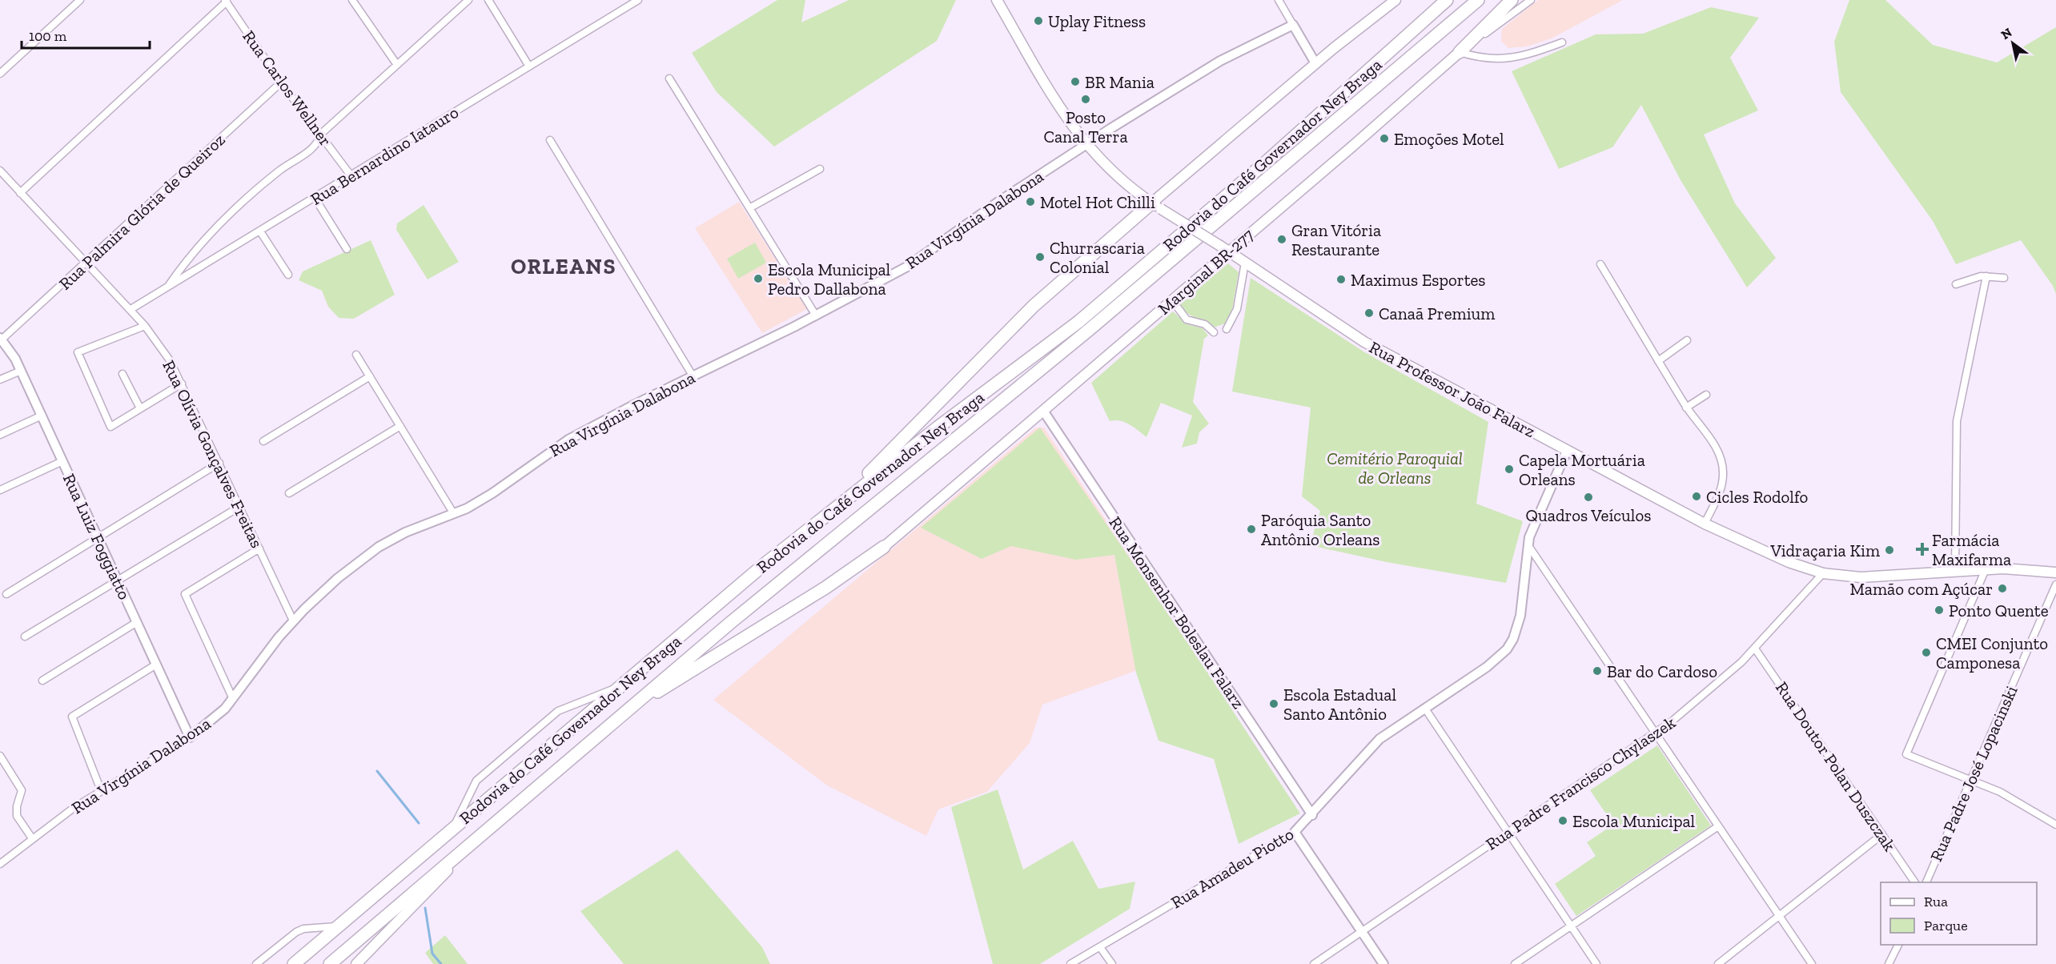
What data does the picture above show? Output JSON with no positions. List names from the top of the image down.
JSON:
{
  "streets": {
    "highway": ["Rodovia do Café Governador Ney Braga"],
    "main road": ["Marginal BR-277", "Rua Professor João Falarz"],
    "street": [
      "Rua Carlos Wellner",
      "Rua Bernardino Iatauro",
      "Rua Palmira Glória de Queiroz",
      "Rua Virgínia Dalabona",
      "Rua Olívia Gonçalves Freitas",
      "Rua Luiz Foggiatto",
      "Rua Monsenhor Boleslau Falarz",
      "Rua Doutor Polan Duszczak",
      "Rua Padre José Lopacinski",
      "Rua Padre Francisco Chylaszek",
      "Rua Amadeu Piotto"
    ]
  },
  "crossings": [
    ["Rua Carlos Wellner", "Rua Bernardino Iatauro"],
    ["Rua Carlos Wellner", "Rua Palmira Glória de Queiroz"],
    ["Rua Bernardino Iatauro", "Rua Olívia Gonçalves Freitas"],
    ["Rua Palmira Glória de Queiroz", "Rua Olívia Gonçalves Freitas"],
    ["Rua Palmira Glória de Queiroz", "Rua Luiz Foggiatto"],
    ["Rua Virgínia Dalabona", "Rua Professor João Falarz"],
    ["Rua Virgínia Dalabona", "Rua Olívia Gonçalves Freitas"],
    ["Rua Virgínia Dalabona", "Rua Luiz Foggiatto"],
    ["Marginal BR-277", "Rua Professor João Falarz"],
    ["Marginal BR-277", "Rua Monsenhor Boleslau Falarz"],
    ["Rua Professor João Falarz", "Rua Padre Francisco Chylaszek"],
    ["Rua Professor João Falarz", "Rua Amadeu Piotto"],
    ["Rua Monsenhor Boleslau Falarz", "Rua Amadeu Piotto"],
    ["Rua Doutor Polan Duszczak", "Rua Padre Francisco Chylaszek"]
  ],
  "districts": ["ORLEANS"],
  "parks": ["Cemitério Paroquial de Orleans"],
  "places": {
    "other": [
      "Uplay Fitness",
      "BR Mania",
      "Posto Canal Terra",
      "Emoções Motel",
      "Motel Hot Chilli",
      "Gran Vitória Restaurante",
      "Churrascaria Colonial",
      "Escola Municipal Pedro Dallabona",
      "Maximus Esportes",
      "Canaã Premium",
      "Capela Mortuária Orleans",
      "Cicles Rodolfo",
      "Quadros Veículos",
      "Paróquia Santo Antônio Orleans",
      "Vidraçaria Kim",
      "Mamão com Açúcar",
      "Ponto Quente",
      "CMEI Conjunto Camponesa",
      "Bar do Cardoso",
      "Escola Estadual Santo Antônio",
      "Escola Municipal"
    ],
    "health": ["Farmácia Maxifarma"]
  },
  "legend": ["Rua", "Parque"],
  "scale_bar": "100 m",
  "north": "top left"
}
